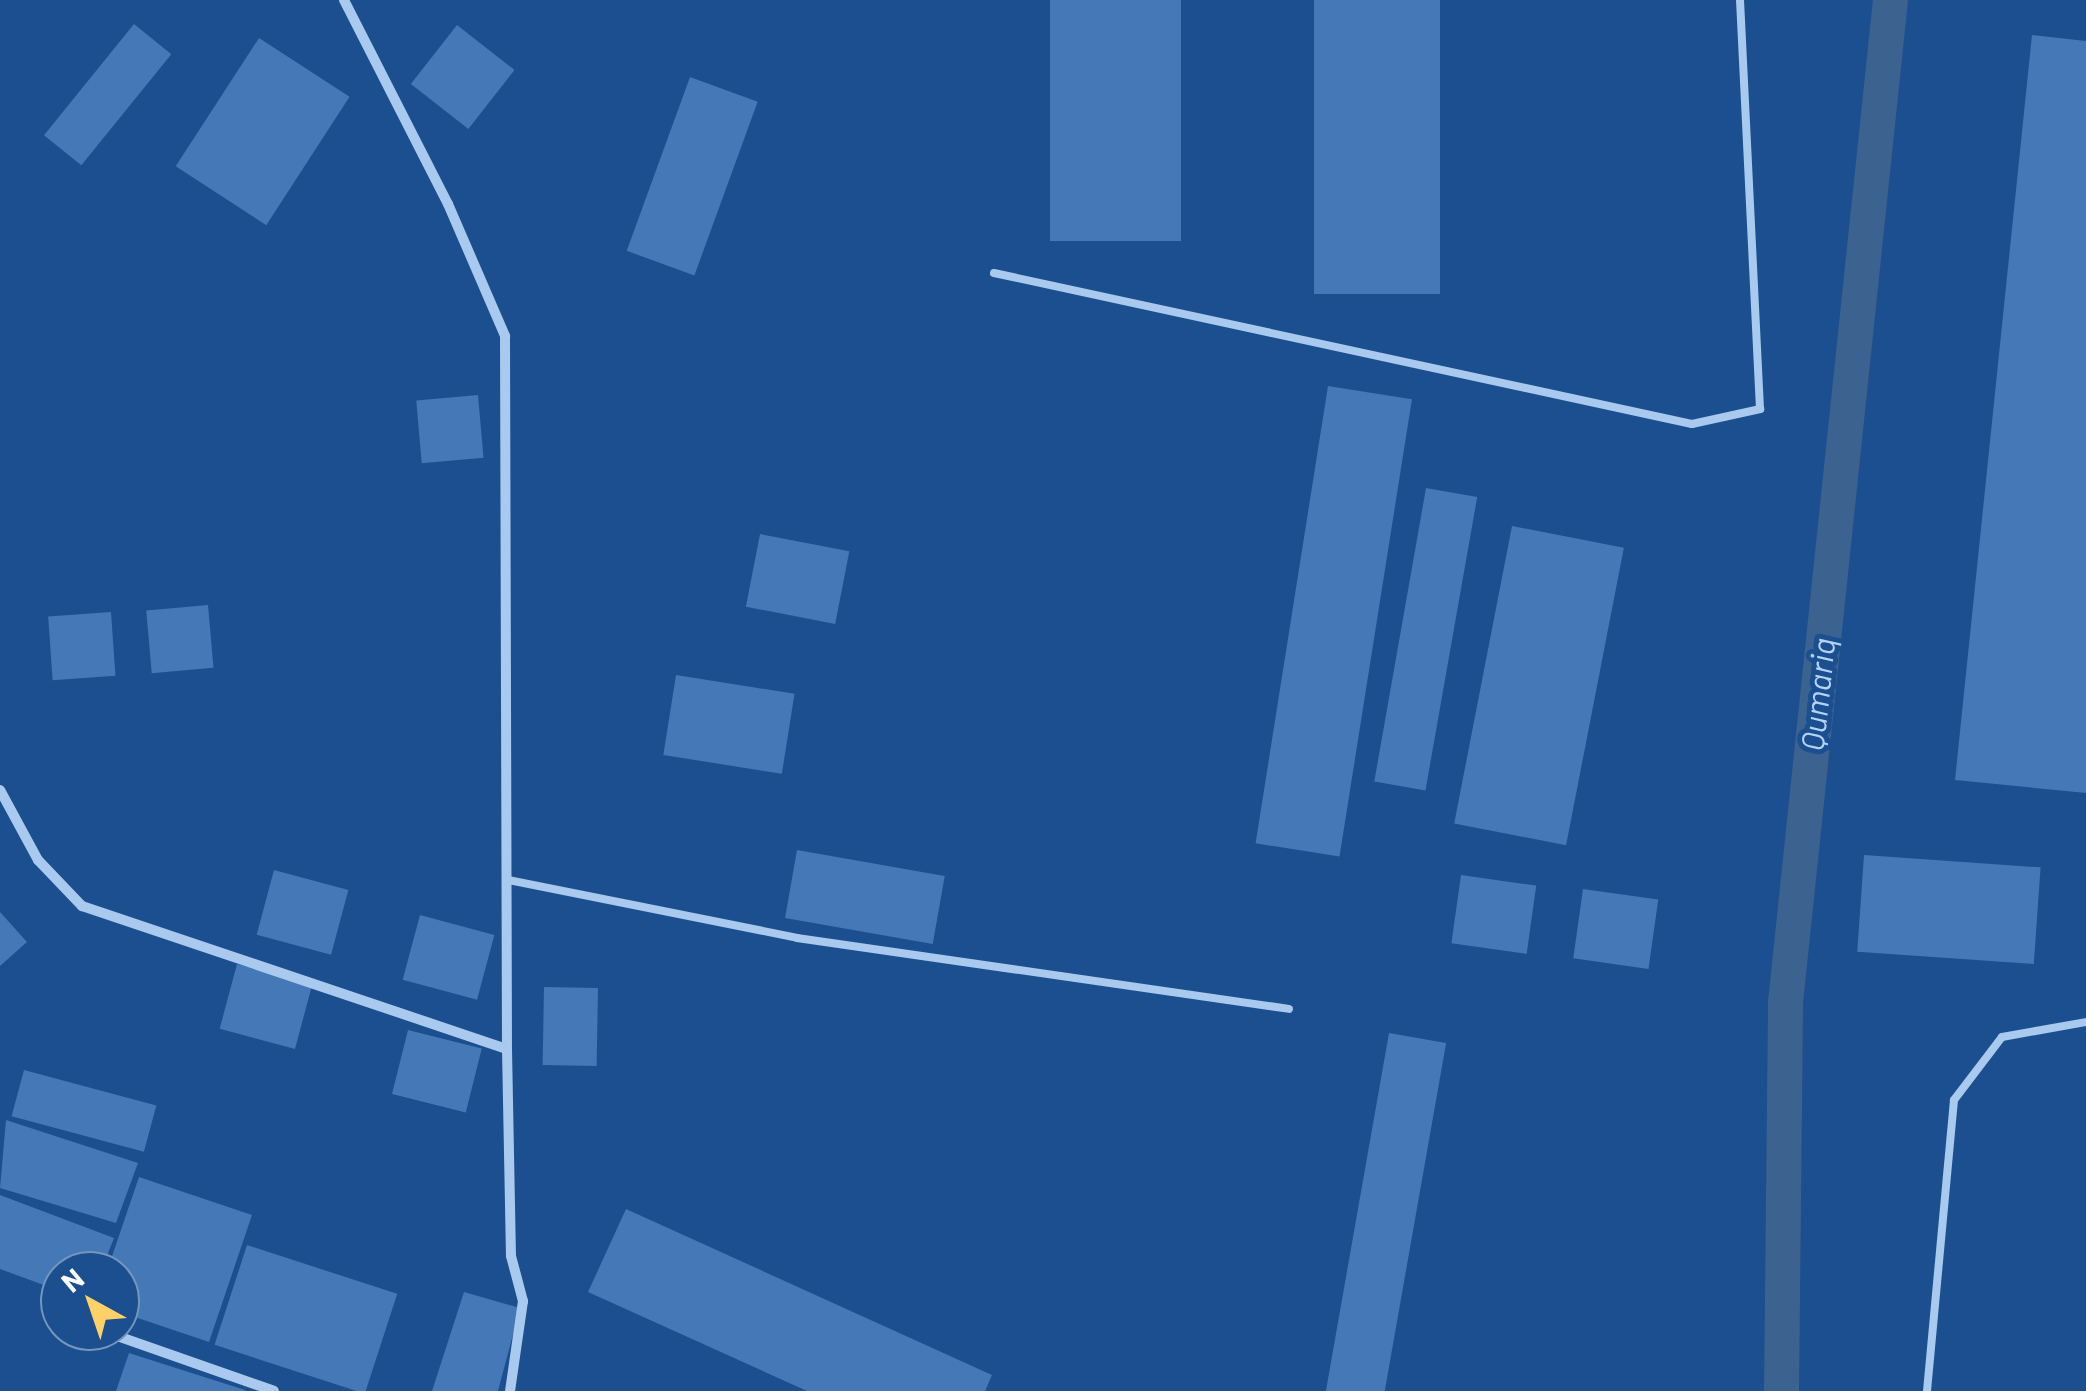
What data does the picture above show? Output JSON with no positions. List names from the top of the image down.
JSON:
{
  "water": ["Qumariq"],
  "north": "top left"
}
